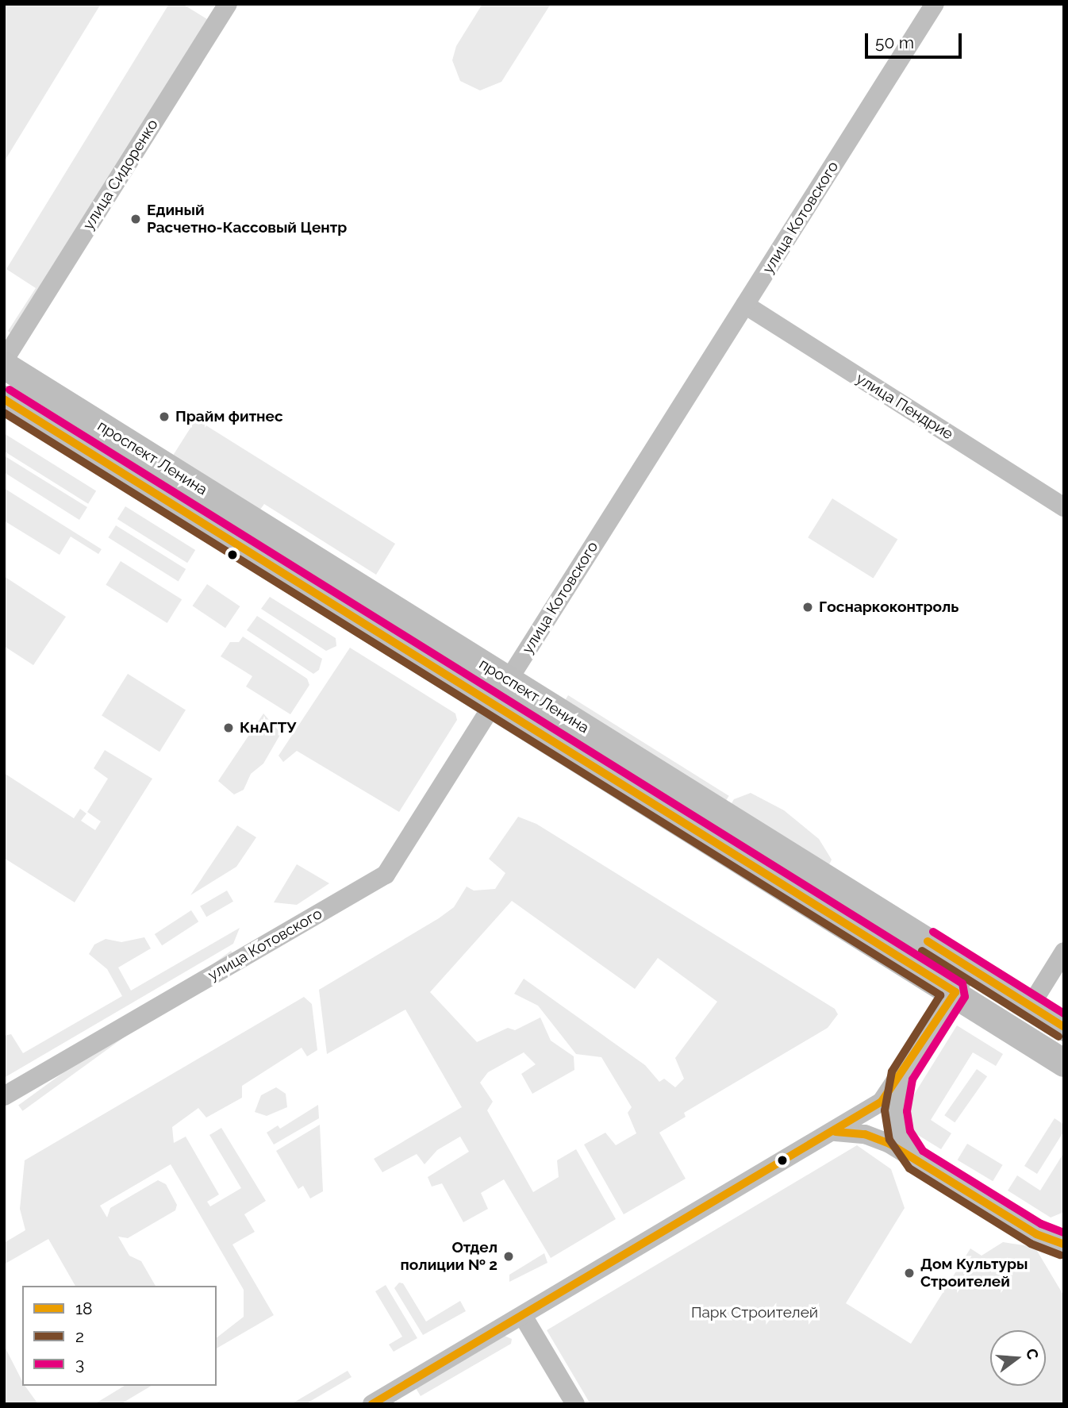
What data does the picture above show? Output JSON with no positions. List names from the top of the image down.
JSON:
{
  "streets": {
    "highway": ["проспект Ленина"],
    "street": ["улица Сидоренко", "улица Котовского", "улица Пендрие"]
  },
  "crossings": [
    ["улица Сидоренко", "проспект Ленина"],
    ["улица Котовского", "улица Пендрие"],
    ["улица Котовского", "проспект Ленина"]
  ],
  "parks": ["Парк Строителей"],
  "places": [
    "Единый Расчетно-Кассовый Центр",
    "Прайм фитнес",
    "Госнаркоконтроль",
    "КнАГТУ",
    "Отдел полиции № 2",
    "Дом Культуры Строителей"
  ],
  "lines": ["transit line 3", "transit line 18", "transit line 2"],
  "legend": ["18", "2", "3"],
  "scale_bar": "50 m",
  "north": "right"
}
